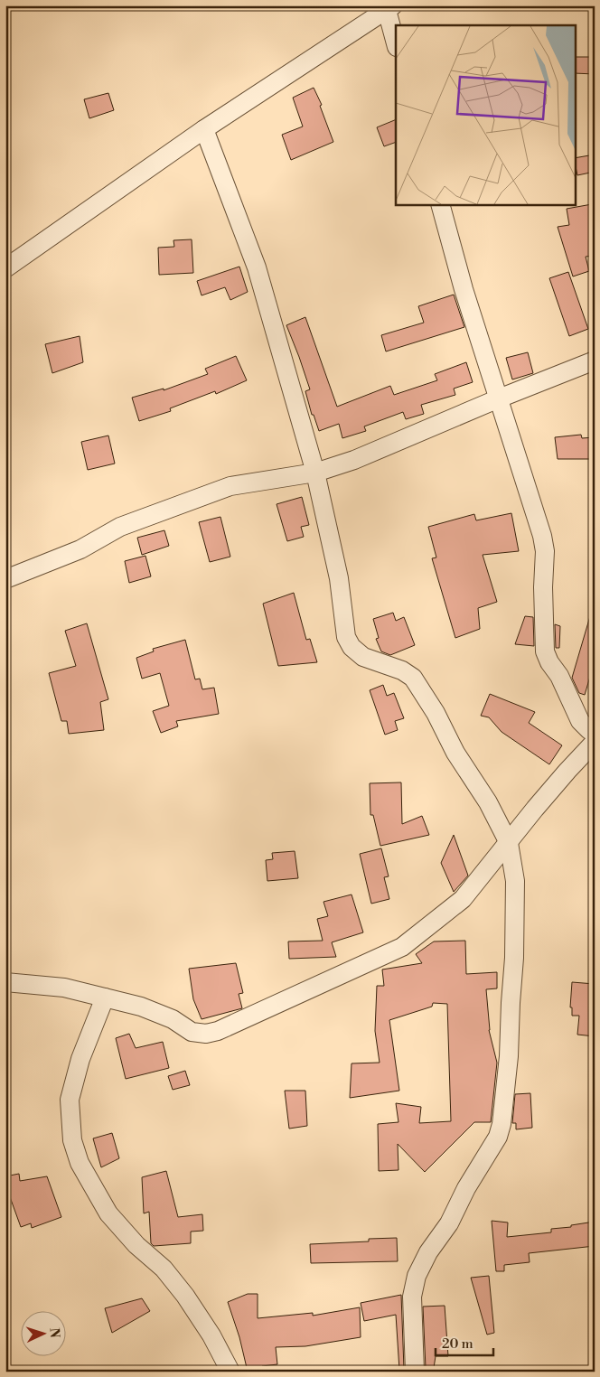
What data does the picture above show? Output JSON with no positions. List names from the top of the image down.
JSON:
{
  "scale_bar": "20 m",
  "north": "right"
}
